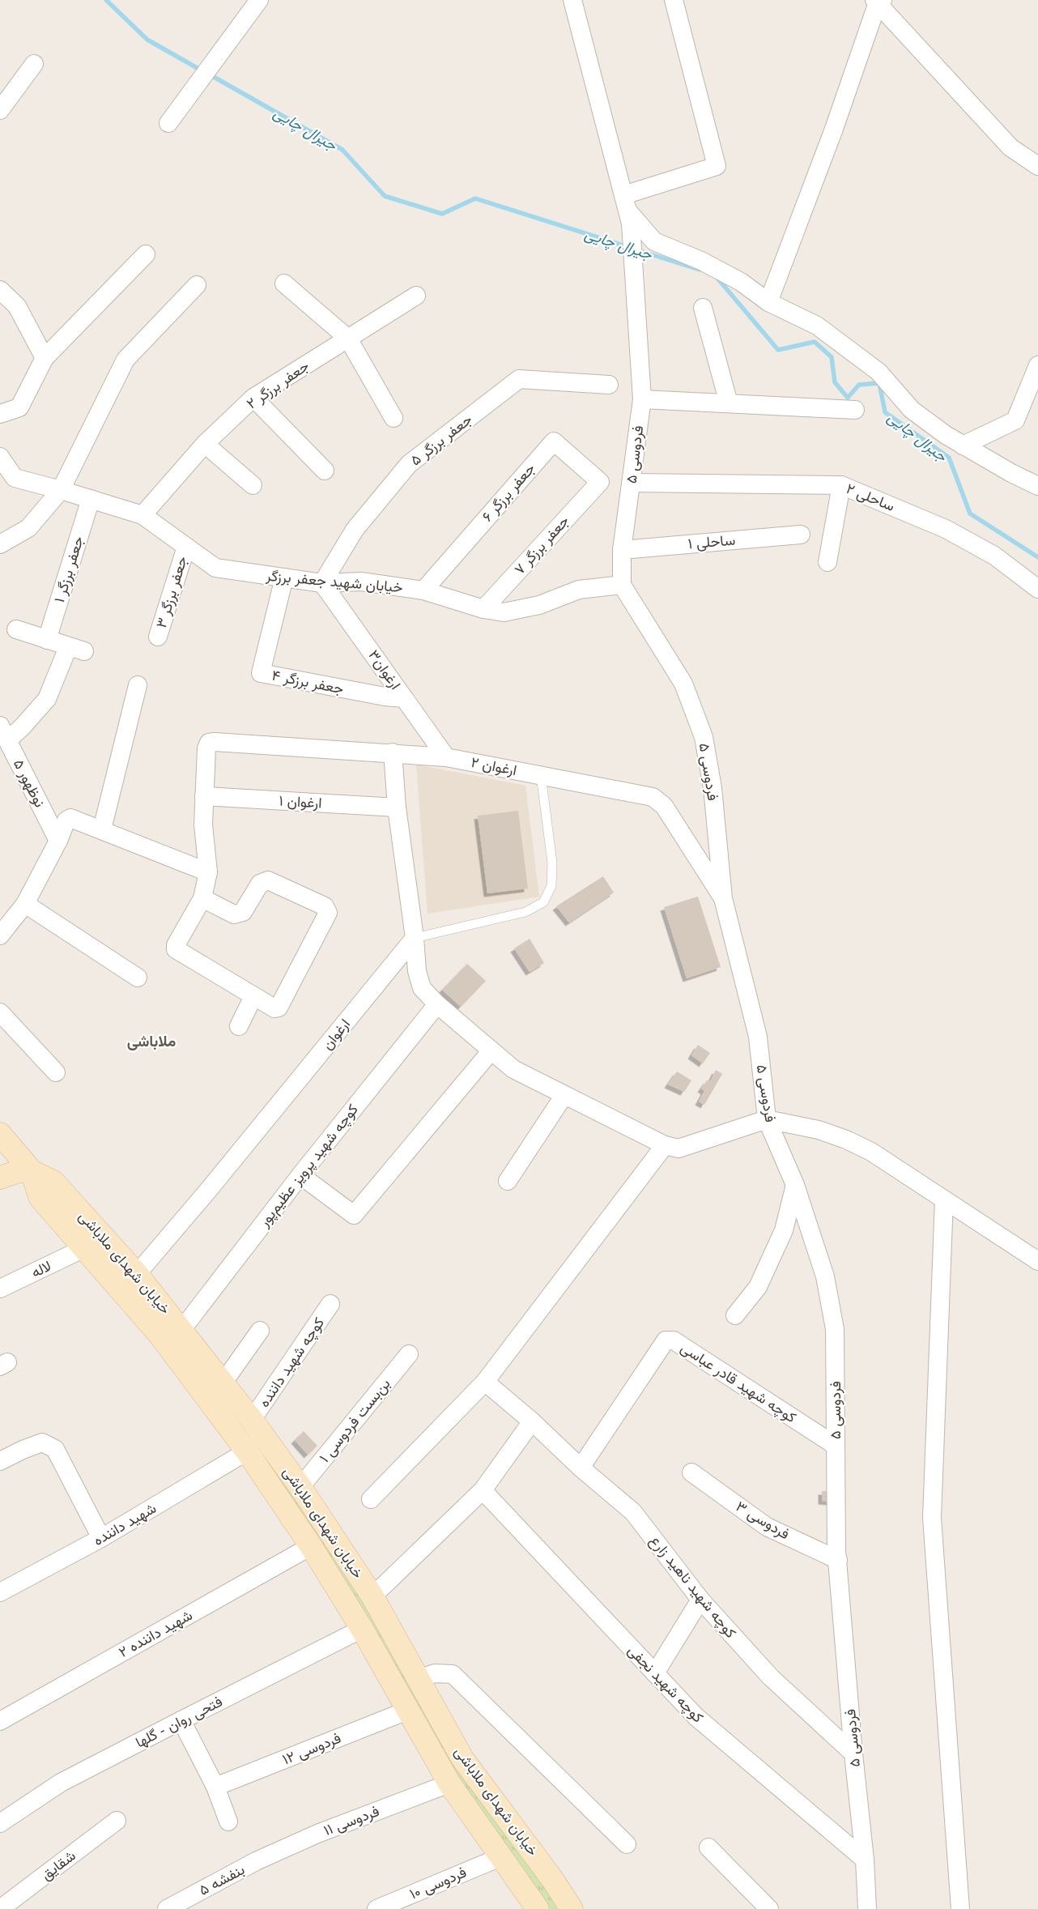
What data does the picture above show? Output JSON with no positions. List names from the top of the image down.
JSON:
{
  "streets": {
    "main road": ["خیابان شهدای ملاباشی"],
    "street": [
      "جعفر برزگر ۲",
      "جعفر برزگر ۵",
      "فردوسی ۵",
      "جعفر برزگر ۶",
      "ساحلی ۲",
      "ساحلی ۱",
      "جعفر برزگر ۷",
      "جعفر برزگر ۱",
      "خیابان شهید جعفر برزگر",
      "جعفر برزگر ۳",
      "ارغوان۳",
      "جعفر برزگر ۴",
      "ارغوان ۲",
      "نوظهور ۵",
      "ارغوان ۱",
      "ارغوان",
      "کوچه شهید پرویز عظیم‌پور",
      "لاله",
      "کوچه شهید داننده",
      "کوچه شهید قادر عباسی",
      "بن‌بست فردوسی ۱",
      "فردوسی ۳",
      "شهید داننده",
      "کوچه شهید ناهید زارع",
      "شهید داننده ۲",
      "کوچه شهید نجفی",
      "فتحی روان - گلها",
      "فردوسی ۱۲",
      "فردوسی ۱۱",
      "شقایق",
      "بنفشه ۵",
      "فردوسی ۱۰"
    ]
  },
  "crossings": [
    ["جعفر برزگر ۲", "خیابان شهید جعفر برزگر"],
    ["جعفر برزگر ۵", "خیابان شهید جعفر برزگر"],
    ["جعفر برزگر ۵", "ارغوان۳"],
    ["فردوسی ۵", "ساحلی ۲"],
    ["فردوسی ۵", "ساحلی ۱"],
    ["فردوسی ۵", "خیابان شهید جعفر برزگر"],
    ["فردوسی ۵", "ارغوان ۲"],
    ["فردوسی ۵", "کوچه شهید قادر عباسی"],
    ["فردوسی ۵", "فردوسی ۳"],
    ["فردوسی ۵", "کوچه شهید ناهید زارع"],
    ["فردوسی ۵", "کوچه شهید نجفی"],
    ["جعفر برزگر ۶", "جعفر برزگر ۷"],
    ["جعفر برزگر ۶", "خیابان شهید جعفر برزگر"],
    ["جعفر برزگر ۷", "خیابان شهید جعفر برزگر"],
    ["جعفر برزگر ۱", "خیابان شهید جعفر برزگر"],
    ["خیابان شهید جعفر برزگر", "جعفر برزگر ۳"],
    ["خیابان شهید جعفر برزگر", "ارغوان۳"],
    ["خیابان شهید جعفر برزگر", "جعفر برزگر ۴"],
    ["ارغوان۳", "جعفر برزگر ۴"],
    ["ارغوان۳", "ارغوان ۲"],
    ["ارغوان ۲", "ارغوان ۱"],
    ["ارغوان", "خیابان شهدای ملاباشی"],
    ["کوچه شهید پرویز عظیم‌پور", "خیابان شهدای ملاباشی"],
    ["خیابان شهدای ملاباشی", "لاله"],
    ["خیابان شهدای ملاباشی", "کوچه شهید داننده"],
    ["خیابان شهدای ملاباشی", "بن‌بست فردوسی ۱"],
    ["خیابان شهدای ملاباشی", "شهید داننده"],
    ["خیابان شهدای ملاباشی", "شهید داننده ۲"],
    ["خیابان شهدای ملاباشی", "فتحی روان - گلها"],
    ["خیابان شهدای ملاباشی", "فردوسی ۱۲"],
    ["خیابان شهدای ملاباشی", "فردوسی ۱۱"],
    ["خیابان شهدای ملاباشی", "فردوسی ۱۰"],
    ["کوچه شهید قادر عباسی", "کوچه شهید ناهید زارع"],
    ["فردوسی ۱۱", "بنفشه ۵"]
  ],
  "districts": ["ملاباشی"],
  "water": ["جیرال چایی"]
}
